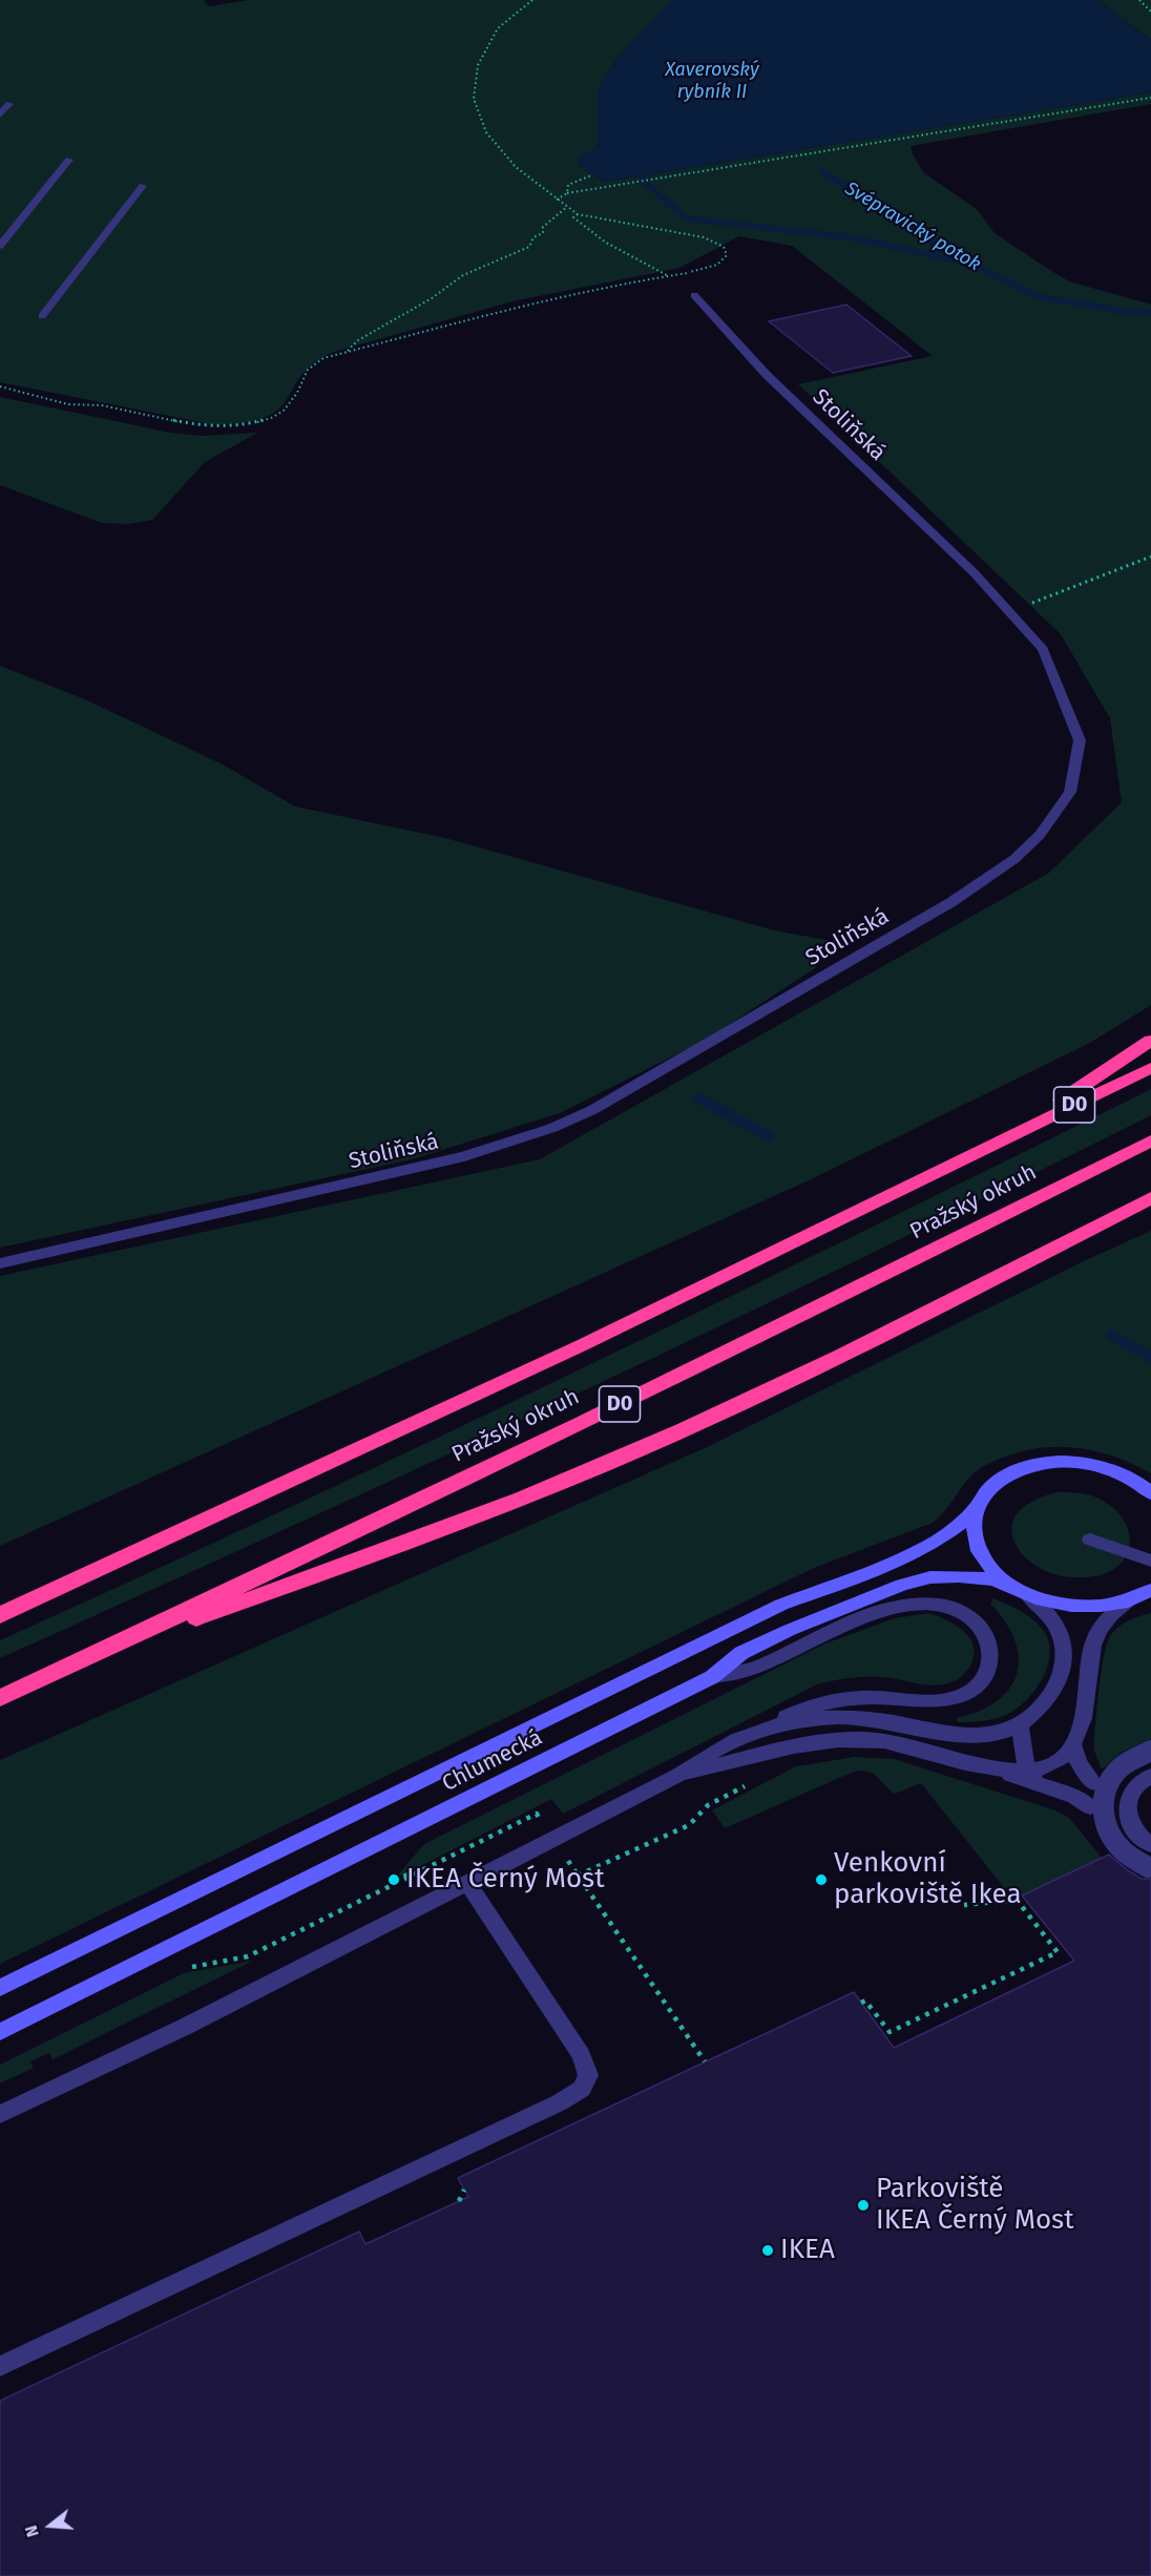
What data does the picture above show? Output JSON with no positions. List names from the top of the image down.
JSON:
{
  "streets": {
    "highway": ["D0", "Pražský okruh"],
    "main road": ["Chlumecká"],
    "lane": ["Stoliňská"]
  },
  "water": ["Xaverovský rybník II", "Svépravický potok"],
  "places": [
    "IKEA Černý Most",
    "Venkovní parkoviště Ikea",
    "Parkoviště IKEA Černý Most",
    "IKEA"
  ],
  "north": "left"
}
